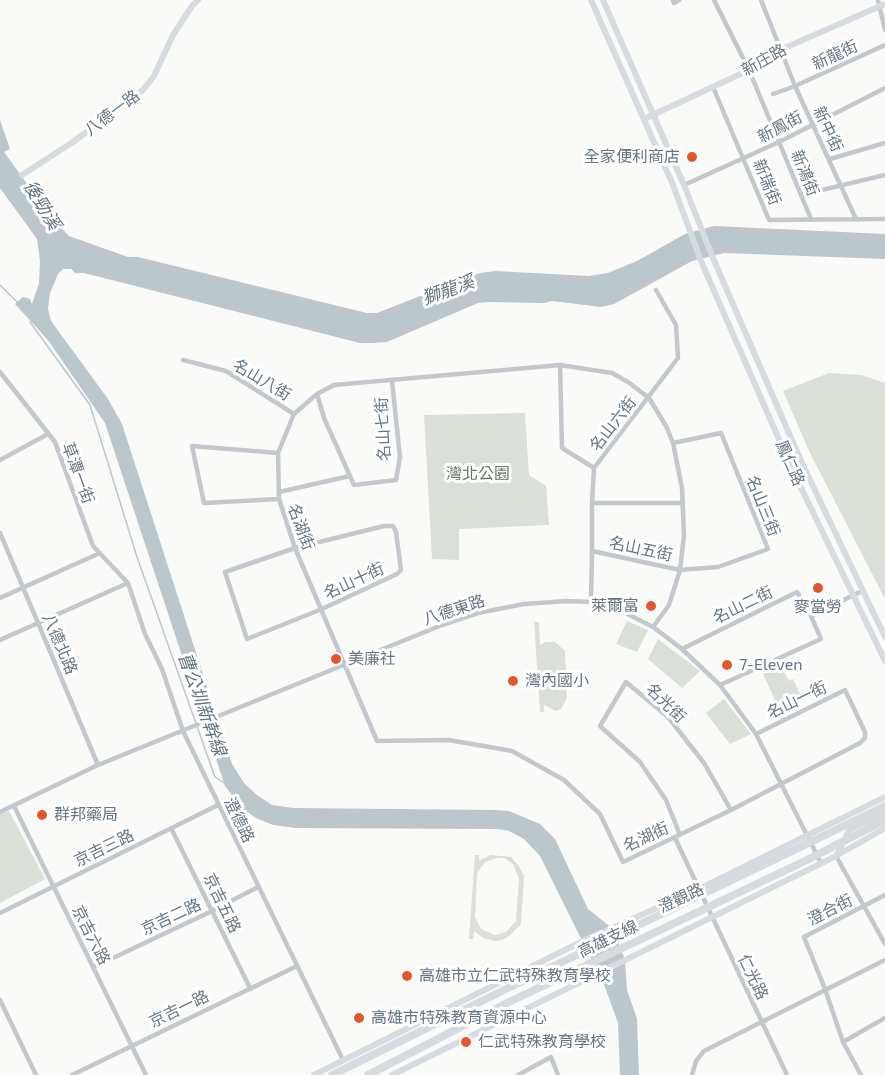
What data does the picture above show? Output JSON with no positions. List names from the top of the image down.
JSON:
{
  "streets": {
    "highway": ["高雄支線"],
    "street": [
      "新龍街",
      "新庄路",
      "八德一路",
      "新鳳街",
      "新中街",
      "新鴻街",
      "新瑞街",
      "名山八街",
      "名山六街",
      "名山七街",
      "鳳仁路",
      "草潭一街",
      "名山三街",
      "名湖街",
      "名山五街",
      "名山十街",
      "名山二街",
      "八德東路",
      "八德北路",
      "名山一街",
      "名光街",
      "澄德路",
      "京吉三路",
      "澄觀路",
      "京吉五路",
      "澄合街",
      "京吉二路",
      "京吉六路",
      "仁光路",
      "京吉一路"
    ]
  },
  "crossings": [
    ["新龍街", "新中街"],
    ["新庄路", "新中街"],
    ["新庄路", "新鴻街"],
    ["新庄路", "新瑞街"],
    ["新庄路", "鳳仁路"],
    ["新鳳街", "新中街"],
    ["新鳳街", "新鴻街"],
    ["新鳳街", "新瑞街"],
    ["新鳳街", "鳳仁路"],
    ["新鴻街", "新瑞街"],
    ["名山八街", "名湖街"],
    ["名山六街", "名湖街"],
    ["名山六街", "名山五街"],
    ["名山七街", "名湖街"],
    ["草潭一街", "澄德路"],
    ["名山三街", "名湖街"],
    ["名山三街", "名山五街"],
    ["名湖街", "名山五街"],
    ["名湖街", "名山十街"],
    ["名湖街", "八德東路"],
    ["名湖街", "名山一街"],
    ["名湖街", "名光街"],
    ["名湖街", "仁光路"],
    ["名山二街", "八德東路"],
    ["八德東路", "八德北路"],
    ["八德東路", "名山一街"],
    ["八德東路", "澄德路"],
    ["八德東路", "澄觀路"],
    ["八德東路", "京吉六路"],
    ["澄德路", "京吉三路"],
    ["澄德路", "澄觀路"],
    ["澄德路", "京吉二路"],
    ["澄德路", "京吉一路"],
    ["京吉三路", "京吉五路"],
    ["京吉三路", "京吉六路"],
    ["澄觀路", "仁光路"],
    ["京吉五路", "京吉二路"],
    ["京吉五路", "京吉一路"],
    ["京吉二路", "京吉六路"],
    ["京吉六路", "京吉一路"]
  ],
  "water": ["後勁溪", "獅龍溪", "曹公圳新幹線"],
  "parks": ["灣北公園"],
  "places": [
    "全家便利商店",
    "麥當勞",
    "萊爾富",
    "美廉社",
    "7-Eleven",
    "灣內國小",
    "群邦藥局",
    "高雄市立仁武特殊教育學校",
    "高雄市特殊教育資源中心",
    "仁武特殊教育學校"
  ]
}
